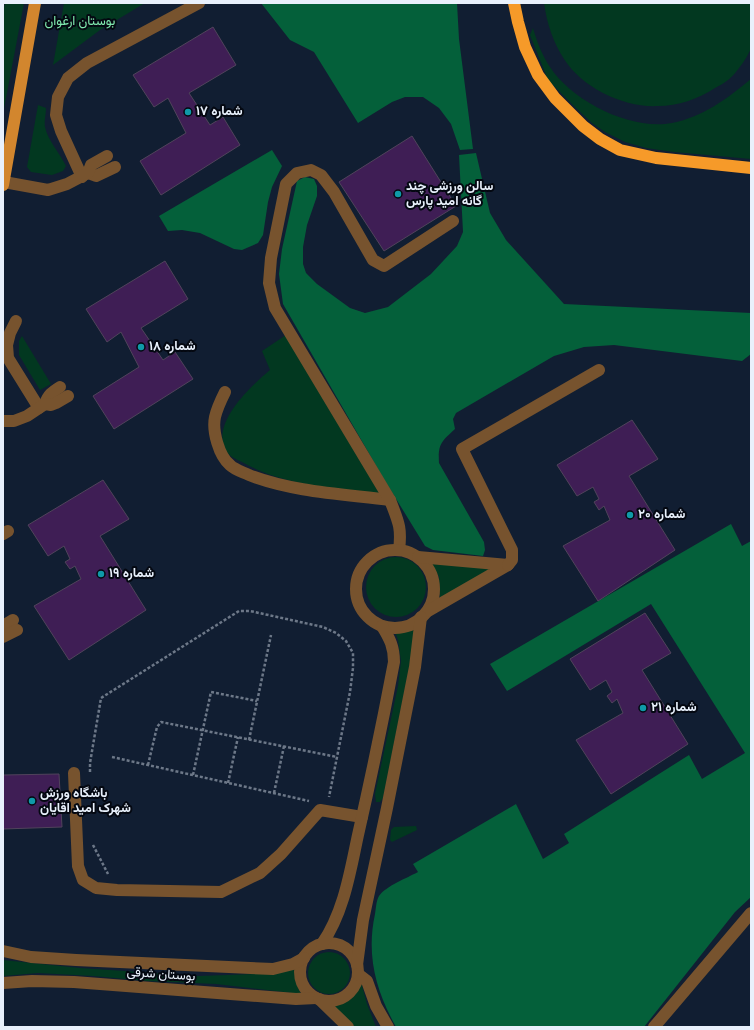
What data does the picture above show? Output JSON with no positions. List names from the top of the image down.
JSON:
{
  "streets": {
    "street": ["بوستان شرقی"]
  },
  "parks": ["بوستان ارغوان"],
  "places": [
    "شماره ۱۷",
    "سالن ورزشی چند گانه امید پارس",
    "شماره ۱۸",
    "شماره ۲۰",
    "شماره ۱۹",
    "شماره ۲۱",
    "باشگاه ورزش شهرک امید اقایان"
  ]
}
